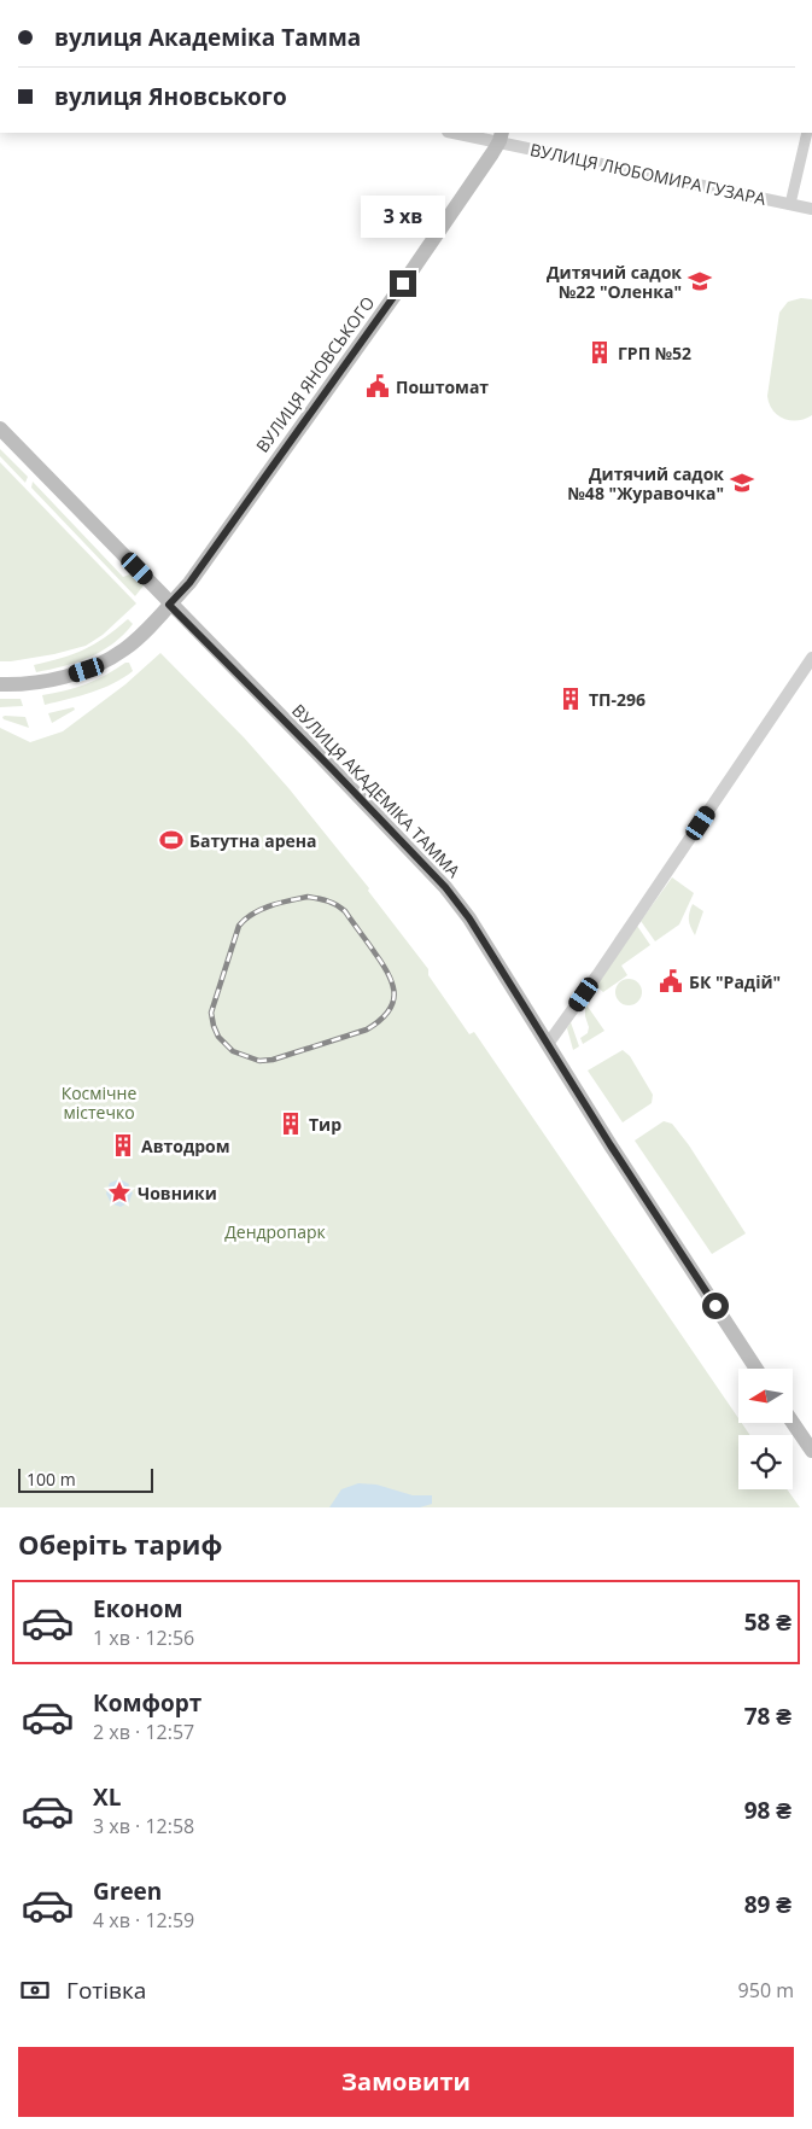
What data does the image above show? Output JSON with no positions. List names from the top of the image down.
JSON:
{
  "streets": {
    "main road": ["ВУЛИЦЯ ЯНОВСЬКОГО", "ВУЛИЦЯ АКАДЕМІКА ТАММА"],
    "street": ["ВУЛИЦЯ ЛЮБОМИРА ГУЗАРА"]
  },
  "crossings": [
    ["ВУЛИЦЯ ЛЮБОМИРА ГУЗАРА", "ВУЛИЦЯ ЯНОВСЬКОГО"],
    ["ВУЛИЦЯ ЯНОВСЬКОГО", "ВУЛИЦЯ АКАДЕМІКА ТАММА"]
  ],
  "parks": ["Космічне містечко", "Дендропарк"],
  "places": {
    "school or university": ["Дитячий садок №22 \"Оленка\"", "Дитячий садок №48 \"Журавочка\""],
    "building": [
      "ГРП №52",
      "ТП-296",
      "Тир",
      "Автодром"
    ],
    "public building": ["Поштомат", "БК \"Радій\""],
    "sports": ["Батутна арена"],
    "place": ["Човники"]
  },
  "scale_bar": "100 m",
  "north": "left",
  "page": {
    "banner": ["вулиця Академіка Тамма", "вулиця Яновського"],
    "bubble": "3 хв",
    "scale": "100 m",
    "heading": "Оберіть тариф",
    "list": [
      {
        "name": "Економ",
        "note": "1 хв · 12:56",
        "value": "58 ₴"
      },
      {
        "name": "Комфорт",
        "note": "2 хв · 12:57",
        "value": "78 ₴"
      },
      {
        "name": "XL",
        "note": "3 хв · 12:58",
        "value": "98 ₴"
      },
      {
        "name": "Green",
        "note": "4 хв · 12:59",
        "value": "89 ₴"
      }
    ],
    "pay": ["Готівка", "950 m"],
    "buttons": "Замовити"
  }
}
